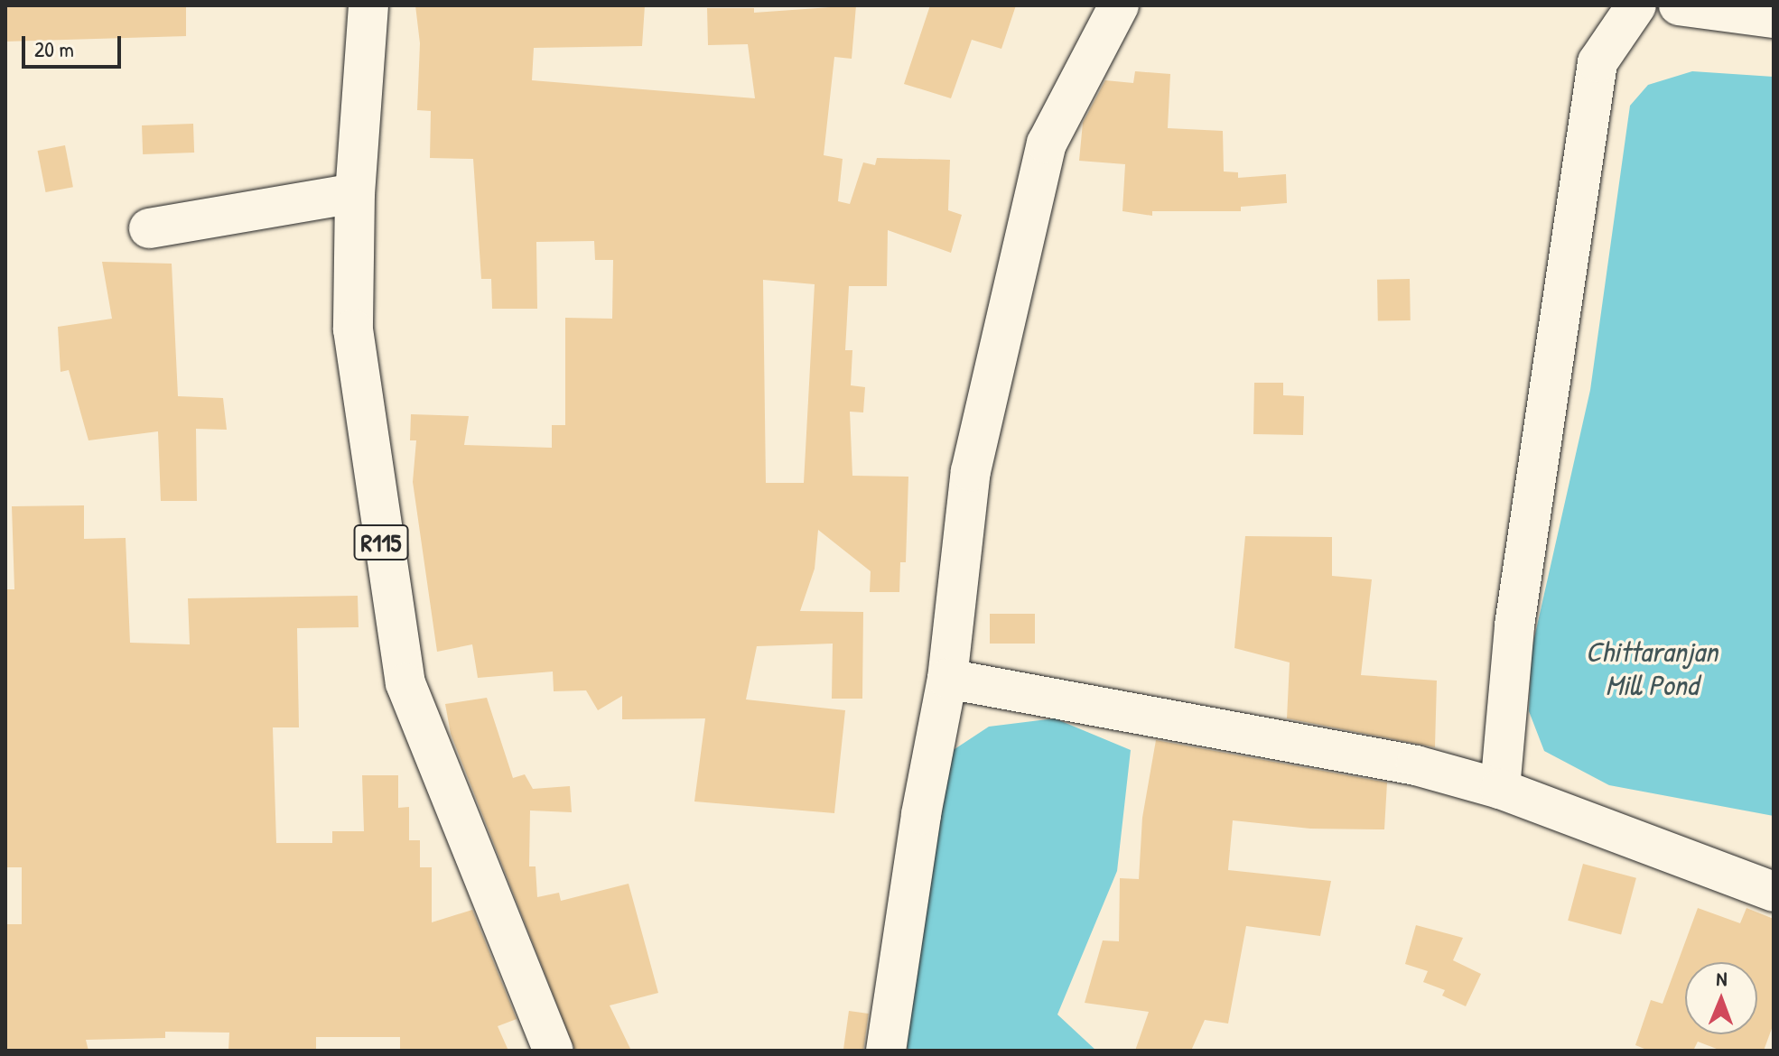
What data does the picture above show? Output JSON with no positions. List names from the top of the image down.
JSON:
{
  "streets": {
    "street": ["R115"]
  },
  "water": ["Chittaranjan Mill Pond"],
  "scale_bar": "20 m",
  "north": "top"
}
